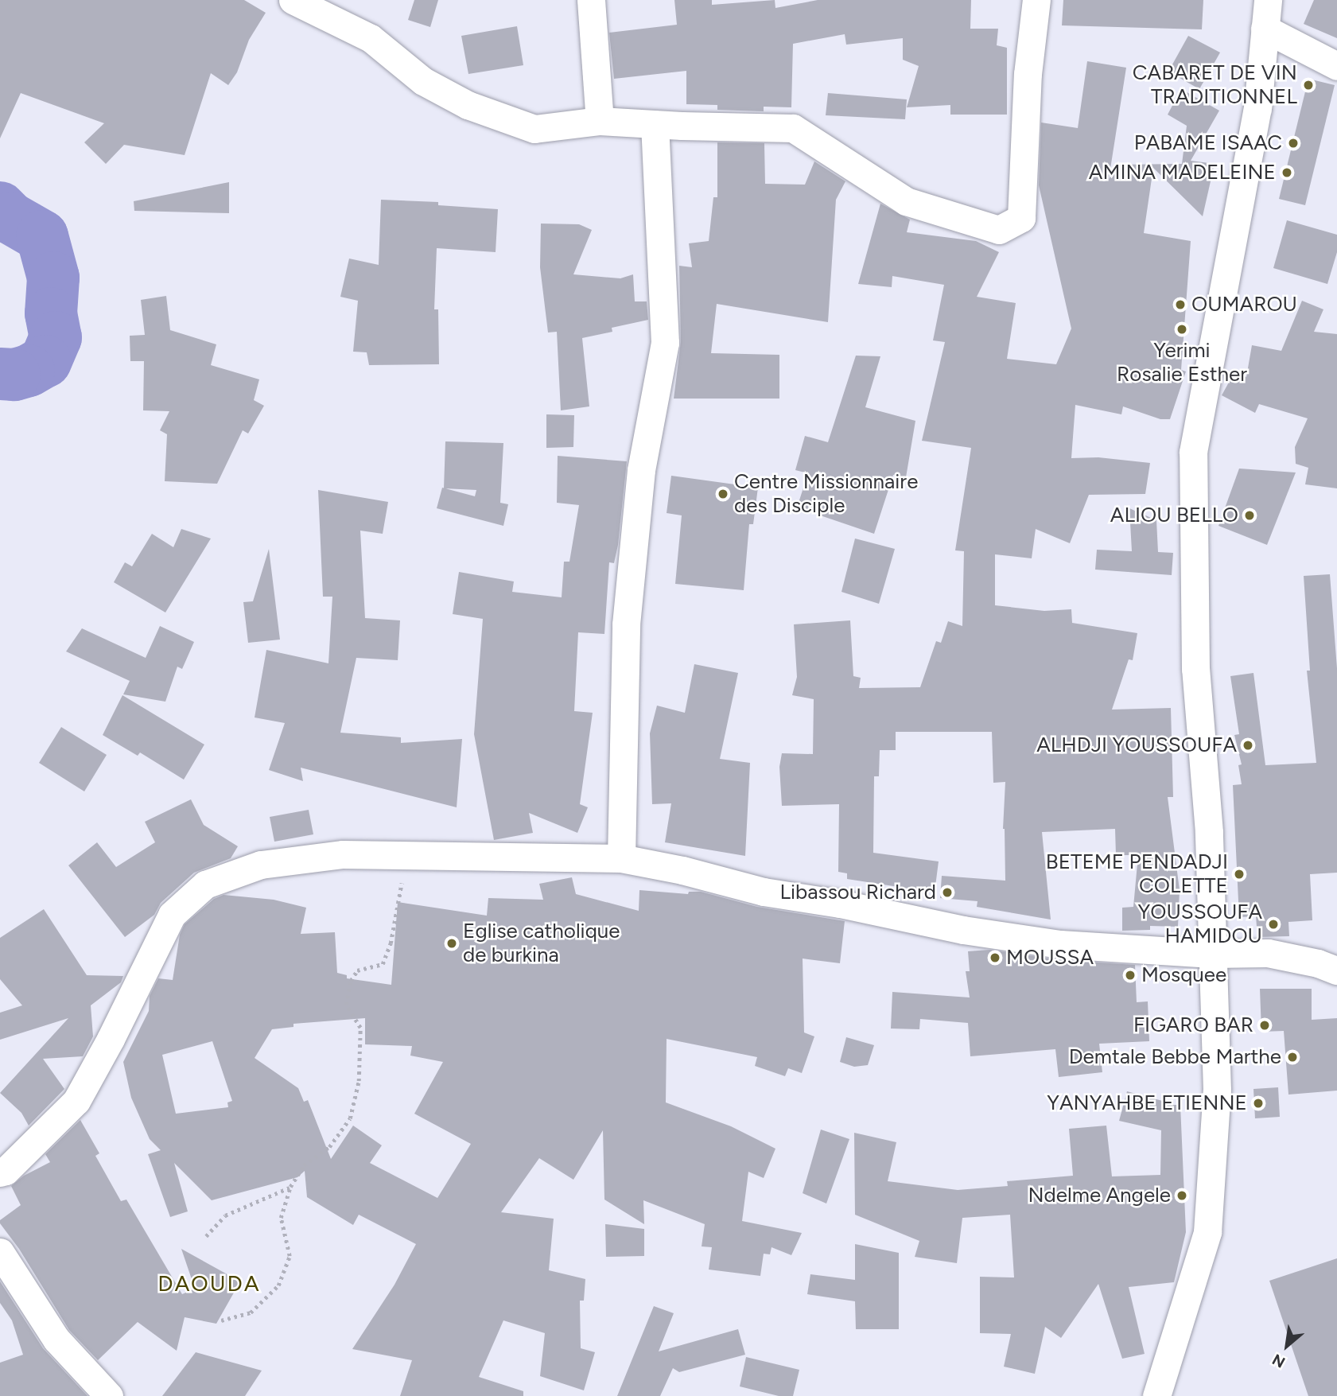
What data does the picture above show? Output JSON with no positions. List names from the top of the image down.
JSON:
{
  "districts": ["DAOUDA"],
  "places": [
    "CABARET DE VIN TRADITIONNEL",
    "PABAME ISAAC",
    "AMINA MADELEINE",
    "OUMAROU",
    "Yerimi Rosalie Esther",
    "Centre Missionnaire des Disciple",
    "ALIOU BELLO",
    "ALHDJI YOUSSOUFA",
    "BETEME PENDADJI COLETTE",
    "Libassou Richard",
    "YOUSSOUFA HAMIDOU",
    "Eglise catholique de burkina",
    "MOUSSA",
    "Mosquee",
    "FIGARO BAR",
    "Demtale Bebbe Marthe",
    "YANYAHBE ETIENNE",
    "Ndelme Angele"
  ],
  "north": "bottom left"
}
